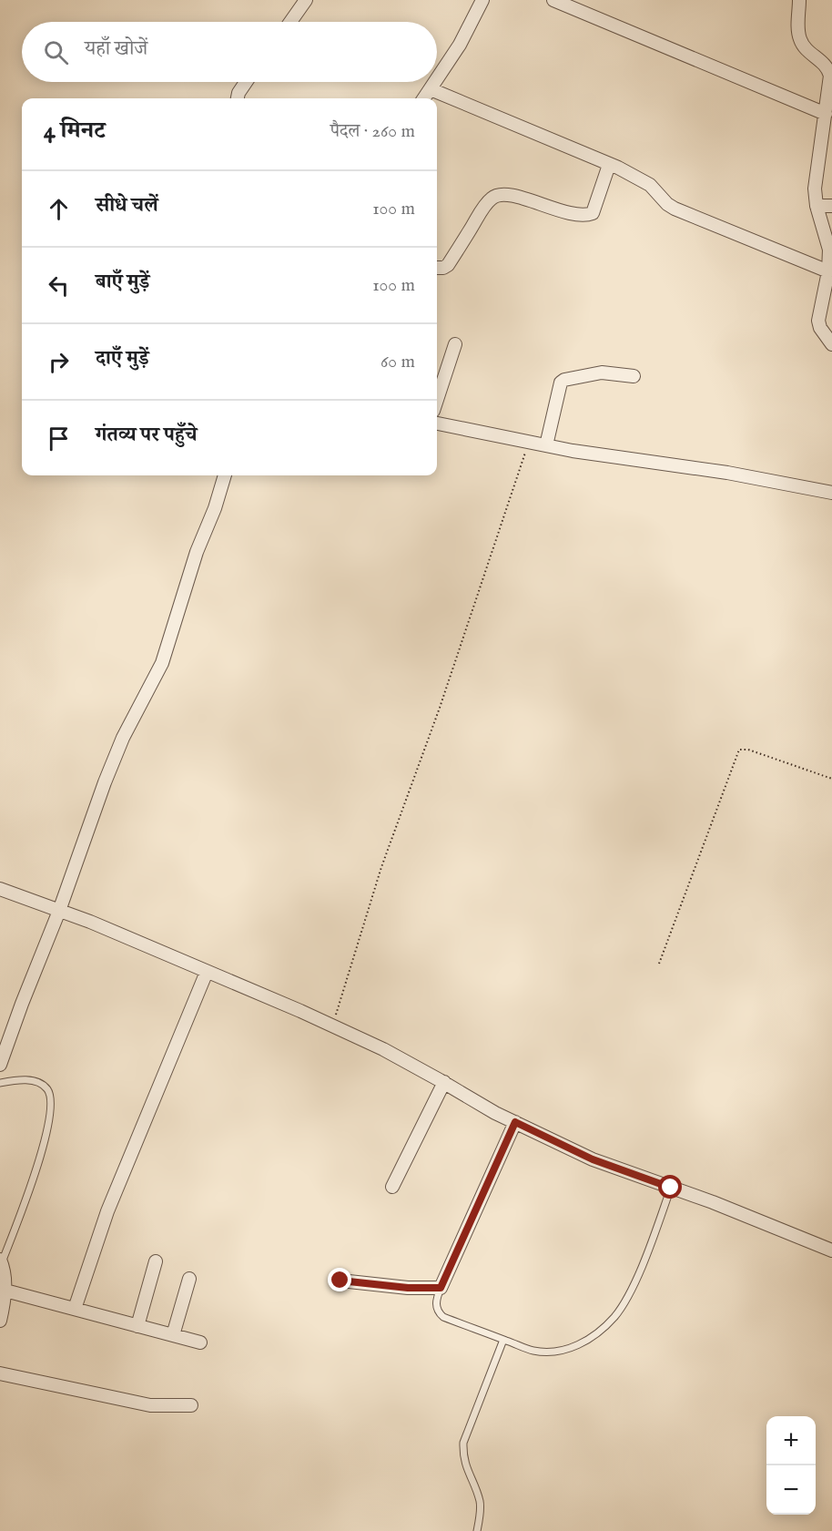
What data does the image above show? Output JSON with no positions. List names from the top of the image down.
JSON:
{
  "page": {
    "search": "यहाँ खोजें",
    "heading": ["4 मिनट", "पैदल · 260 m"],
    "list": [
      ["सीधे चलें", "100 m"],
      ["बाएँ मुड़ें", "100 m"],
      ["दाएँ मुड़ें", "60 m"],
      "गंतव्य पर पहुँचे"
    ],
    "map_buttons": ["+", "−"]
  }
}
